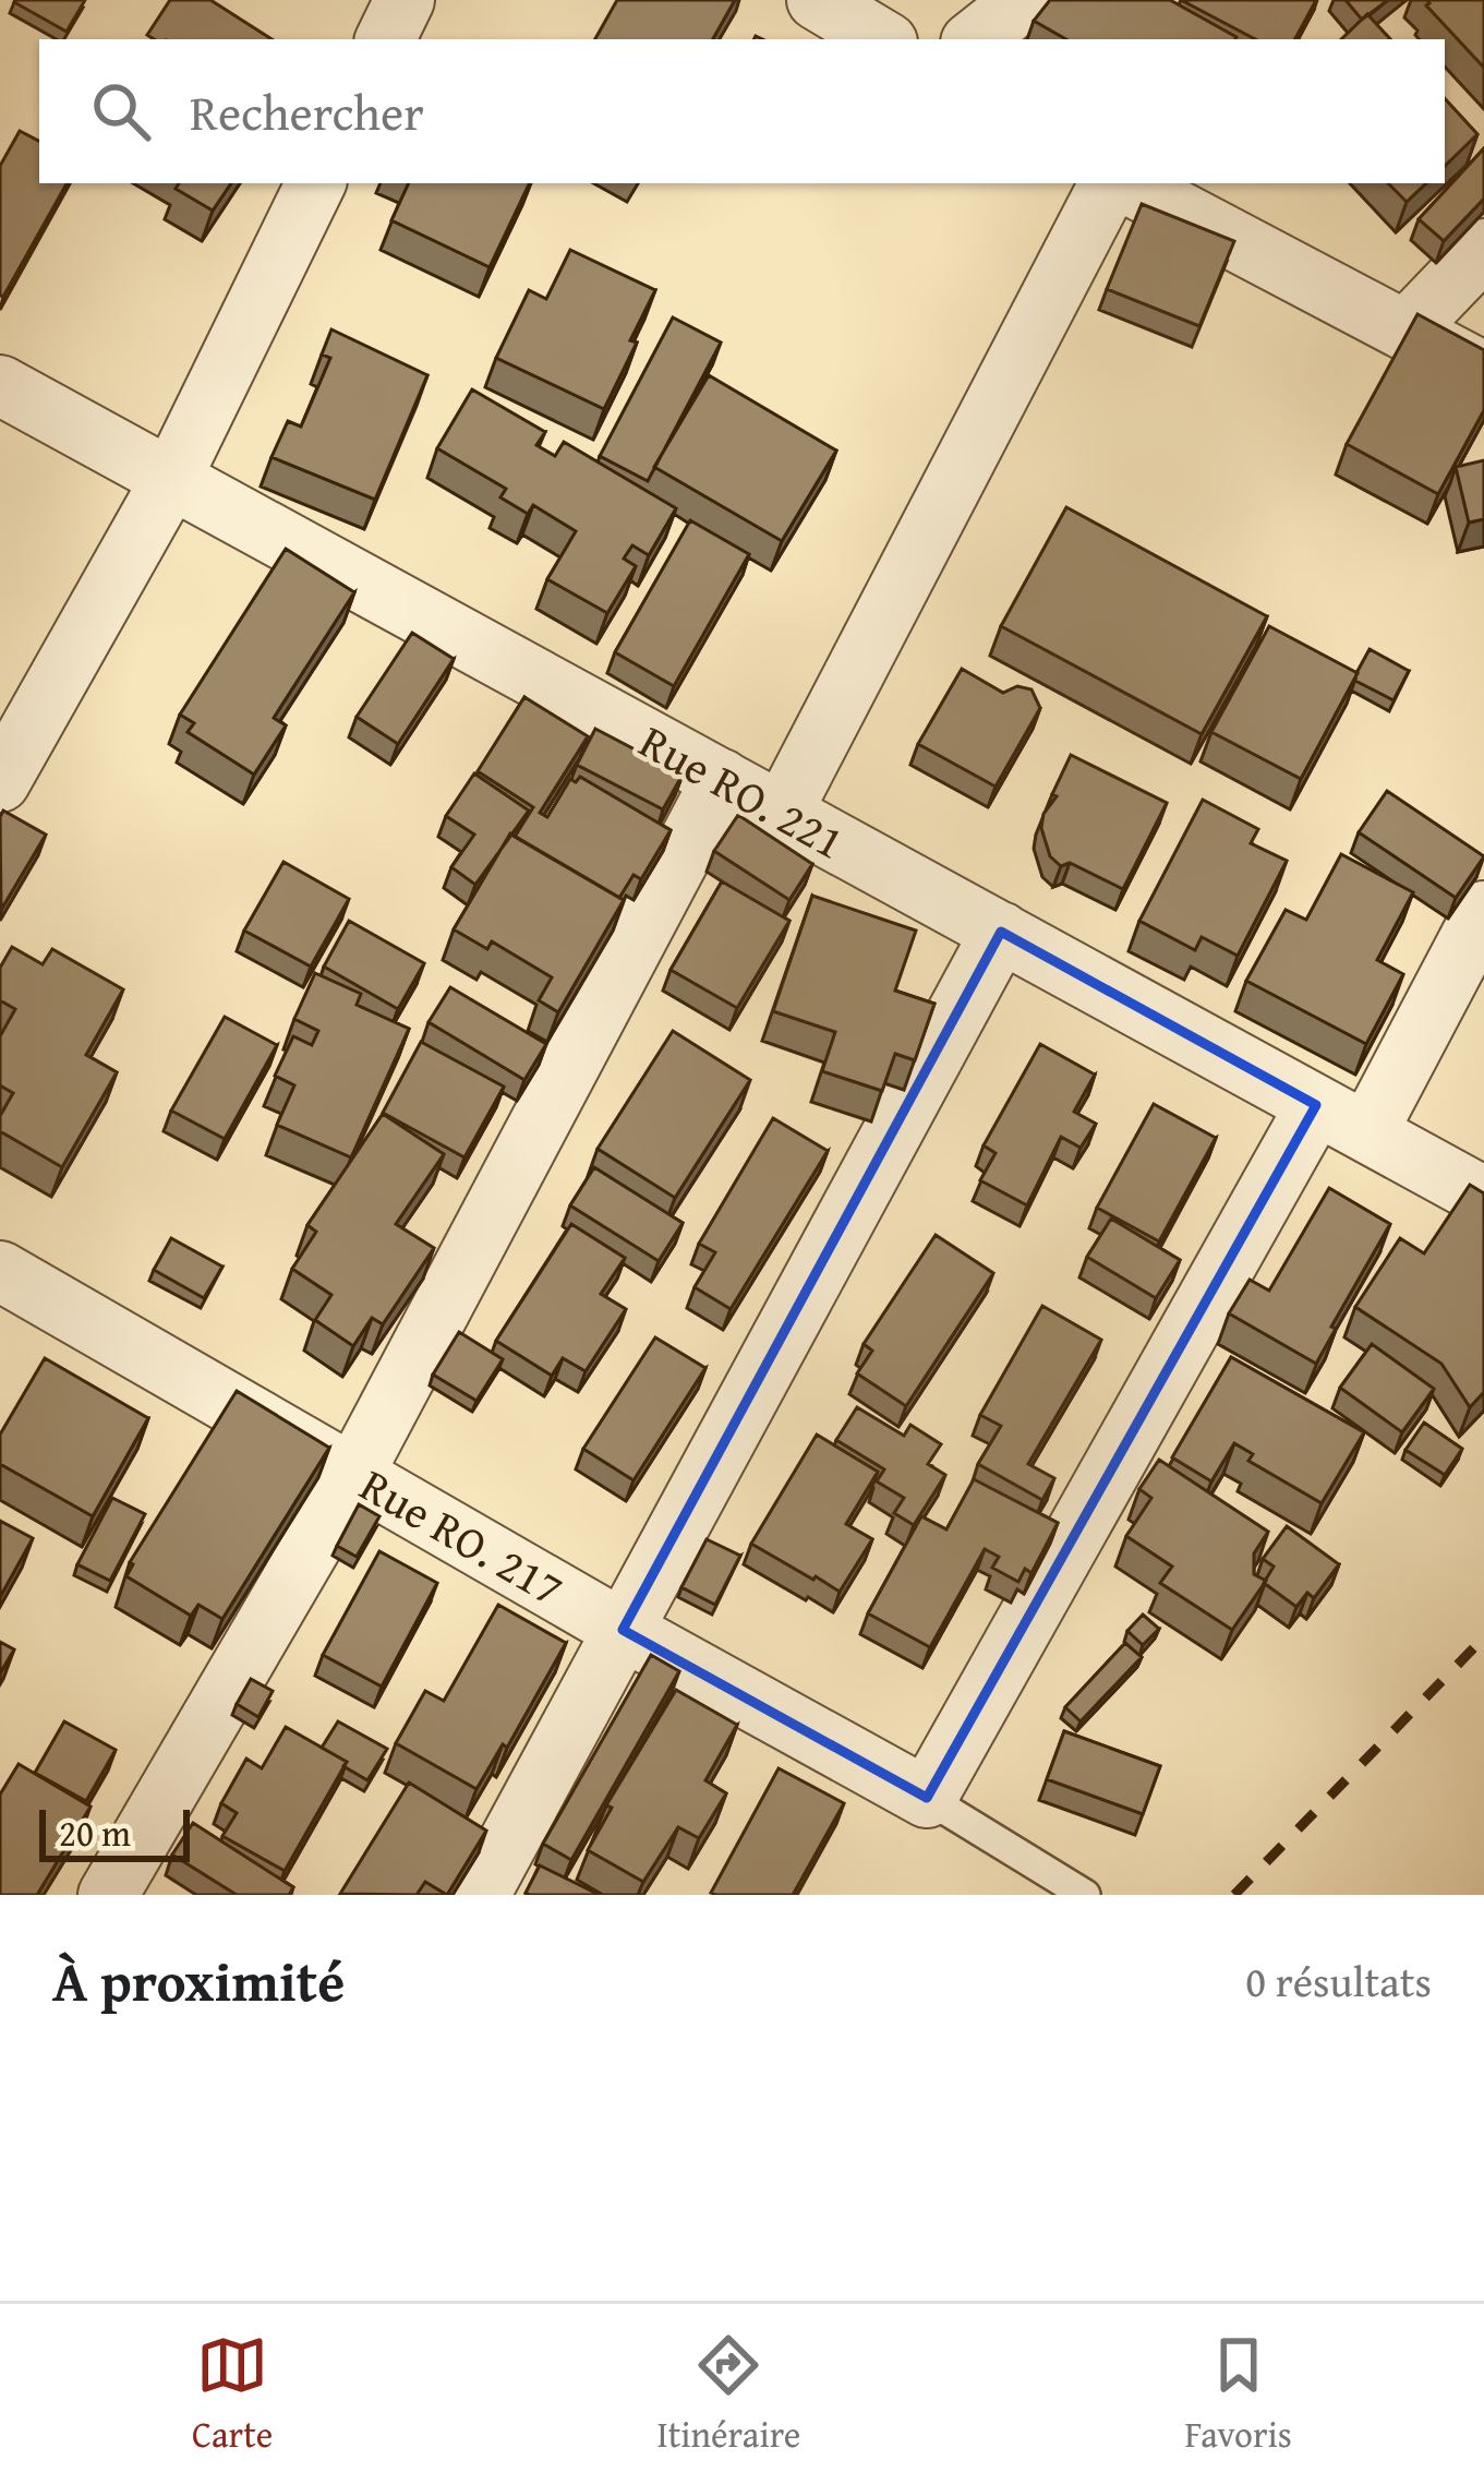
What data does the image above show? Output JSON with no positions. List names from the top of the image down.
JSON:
{
  "streets": {
    "street": ["Rue RO. 221", "Rue RO. 217"]
  },
  "scale_bar": "20 m",
  "page": {
    "search": "Rechercher",
    "scale": "20 m",
    "heading": ["À proximité", "0 résultats"],
    "nav": ["Carte", "Itinéraire", "Favoris"]
  }
}
